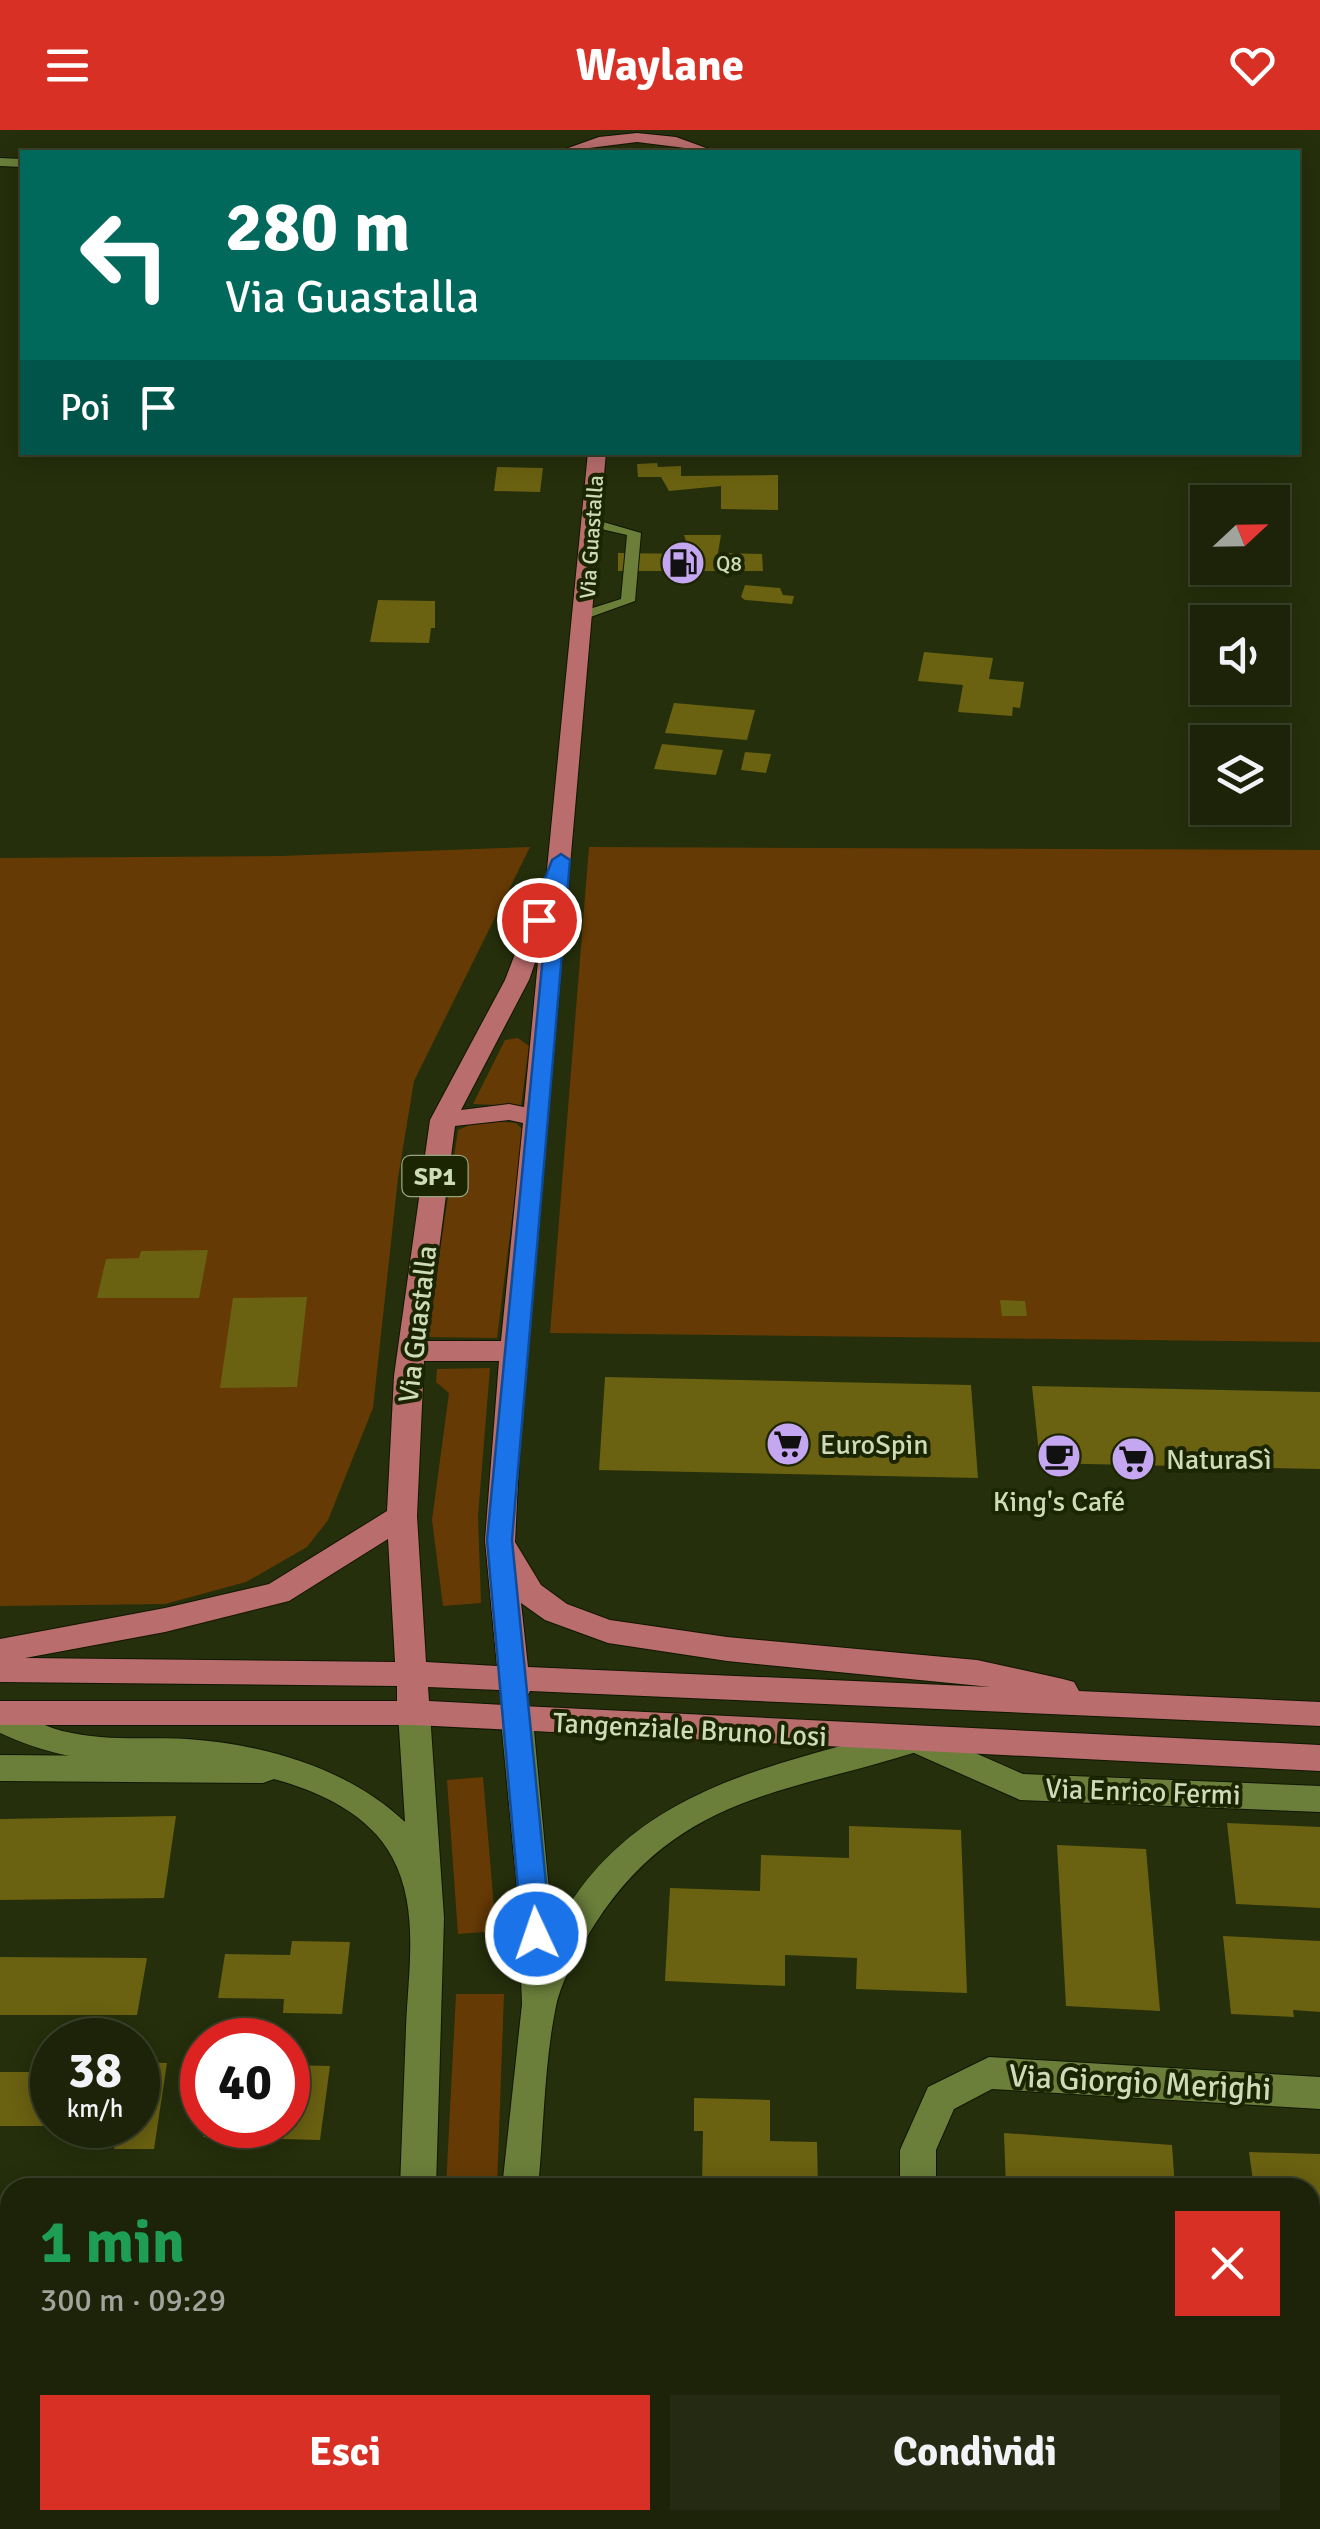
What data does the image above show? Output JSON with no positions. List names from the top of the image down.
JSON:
{
  "streets": {
    "main road": ["Via Guastalla", "SP1", "Tangenziale Bruno Losi"],
    "street": ["Via Enrico Fermi", "Via Giorgio Merighi"]
  },
  "crossings": [
    ["Via Guastalla", "Tangenziale Bruno Losi"],
    ["Tangenziale Bruno Losi", "Via Enrico Fermi"]
  ],
  "places": {
    "fuel station": ["Q8"],
    "supermarket": ["EuroSpin", "NaturaSì"],
    "cafe": ["King's Café"]
  },
  "north": "right",
  "page": {
    "header": "Waylane",
    "turn": ["280 m", "Via Guastalla"],
    "then": "Poi",
    "speed": "38 km/h",
    "limit": "40",
    "heading": ["1 min", "300 m · 09:29"],
    "buttons": ["Esci", "Condividi"]
  }
}
